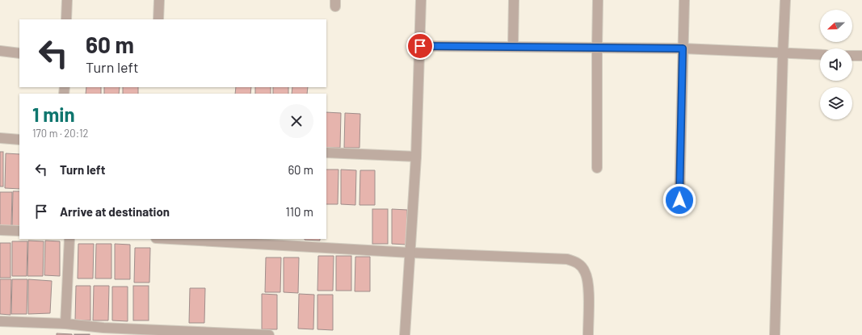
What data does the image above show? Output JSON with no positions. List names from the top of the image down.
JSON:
{
  "north": "left",
  "page": {
    "turn": ["60 m", "Turn left"],
    "heading": ["1 min", "170 m · 20:12"],
    "list": [
      {
        "name": "Turn left",
        "value": "60 m"
      },
      {
        "name": "Arrive at destination",
        "value": "110 m"
      }
    ]
  }
}
